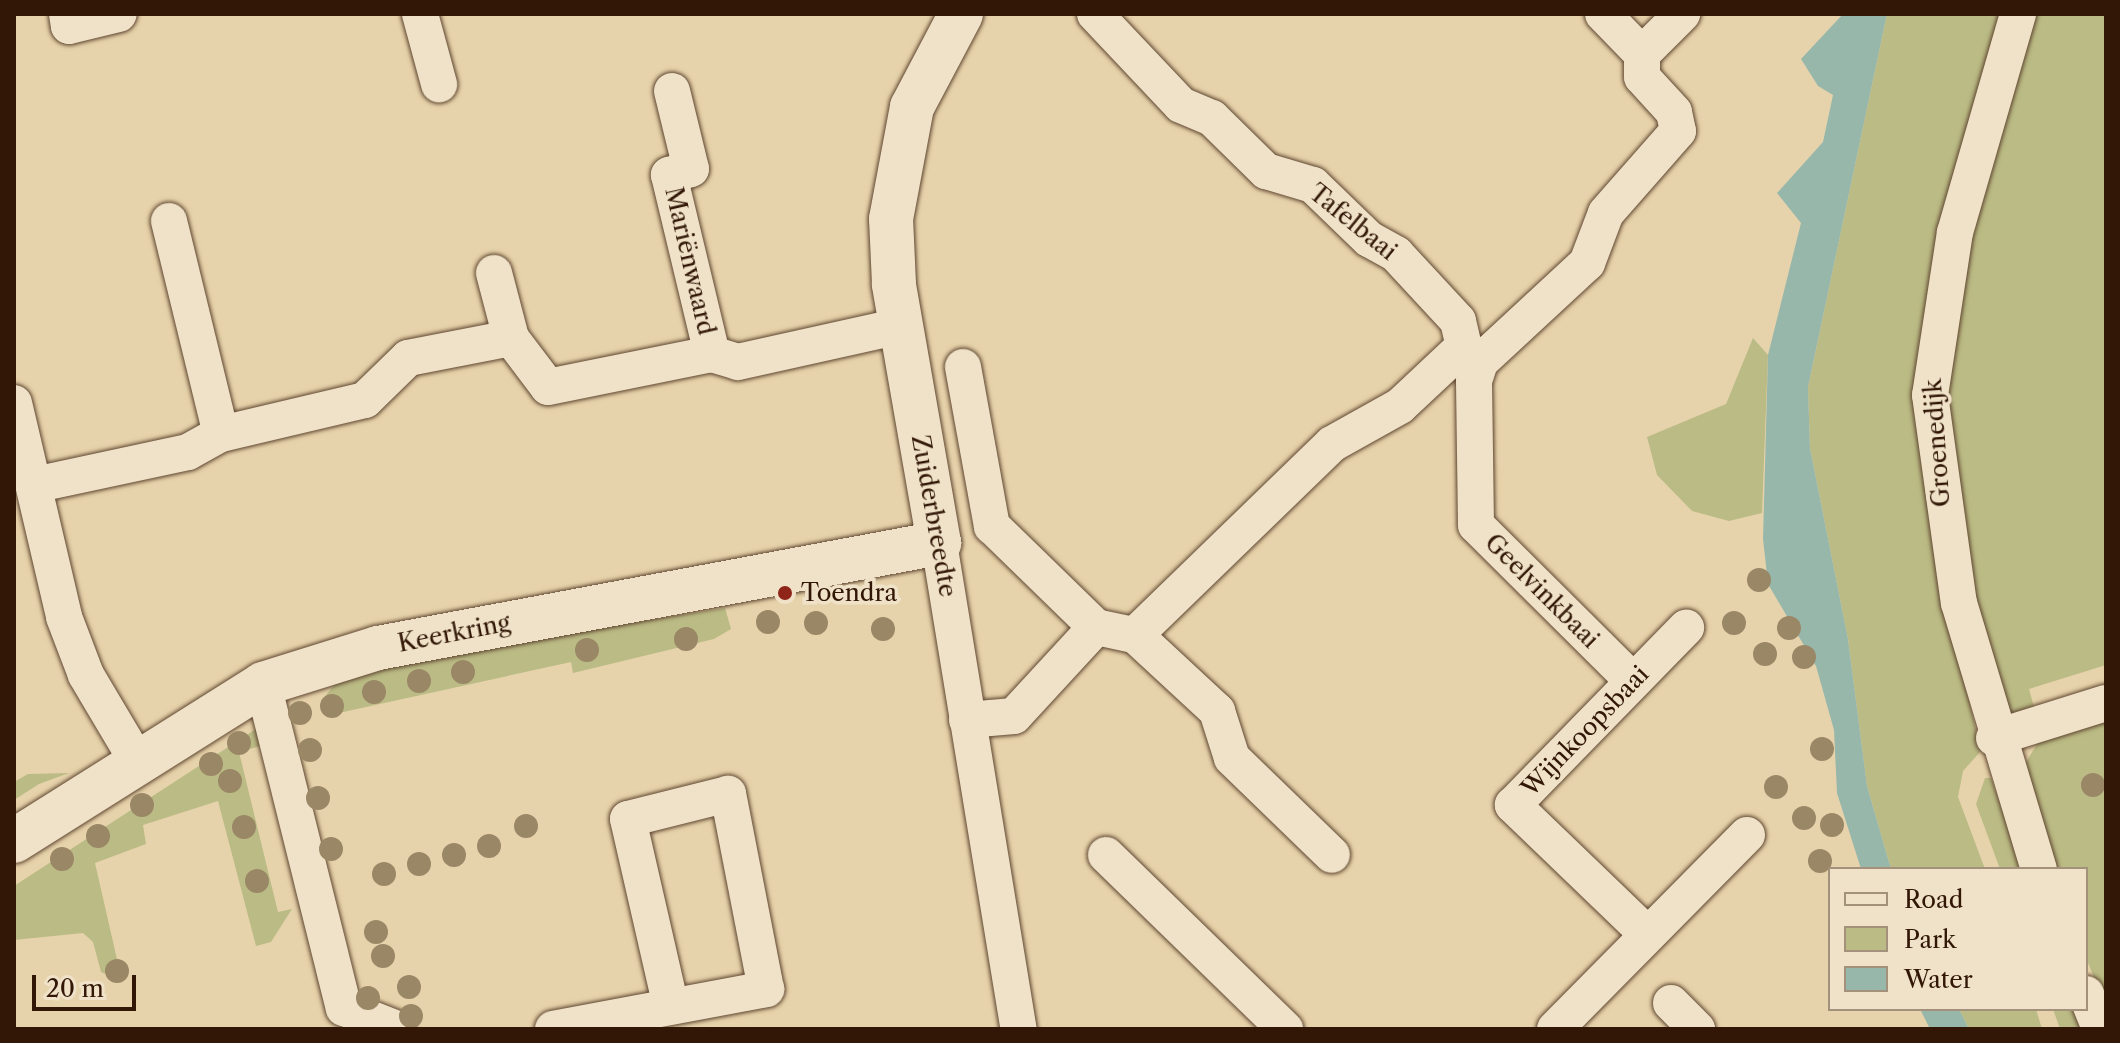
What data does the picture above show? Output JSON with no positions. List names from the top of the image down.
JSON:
{
  "streets": {
    "street": [
      "Tafelbaai",
      "Mariënwaard",
      "Groenedijk",
      "Zuiderbreedte",
      "Geelvinkbaai",
      "Keerkring",
      "Wijnkoopsbaai"
    ]
  },
  "crossings": [
    ["Tafelbaai", "Geelvinkbaai"],
    ["Mariënwaard", "Zuiderbreedte"],
    ["Zuiderbreedte", "Keerkring"],
    ["Geelvinkbaai", "Wijnkoopsbaai"]
  ],
  "places": ["Toendra"],
  "legend": ["Road", "Park", "Water"],
  "scale_bar": "20 m"
}
